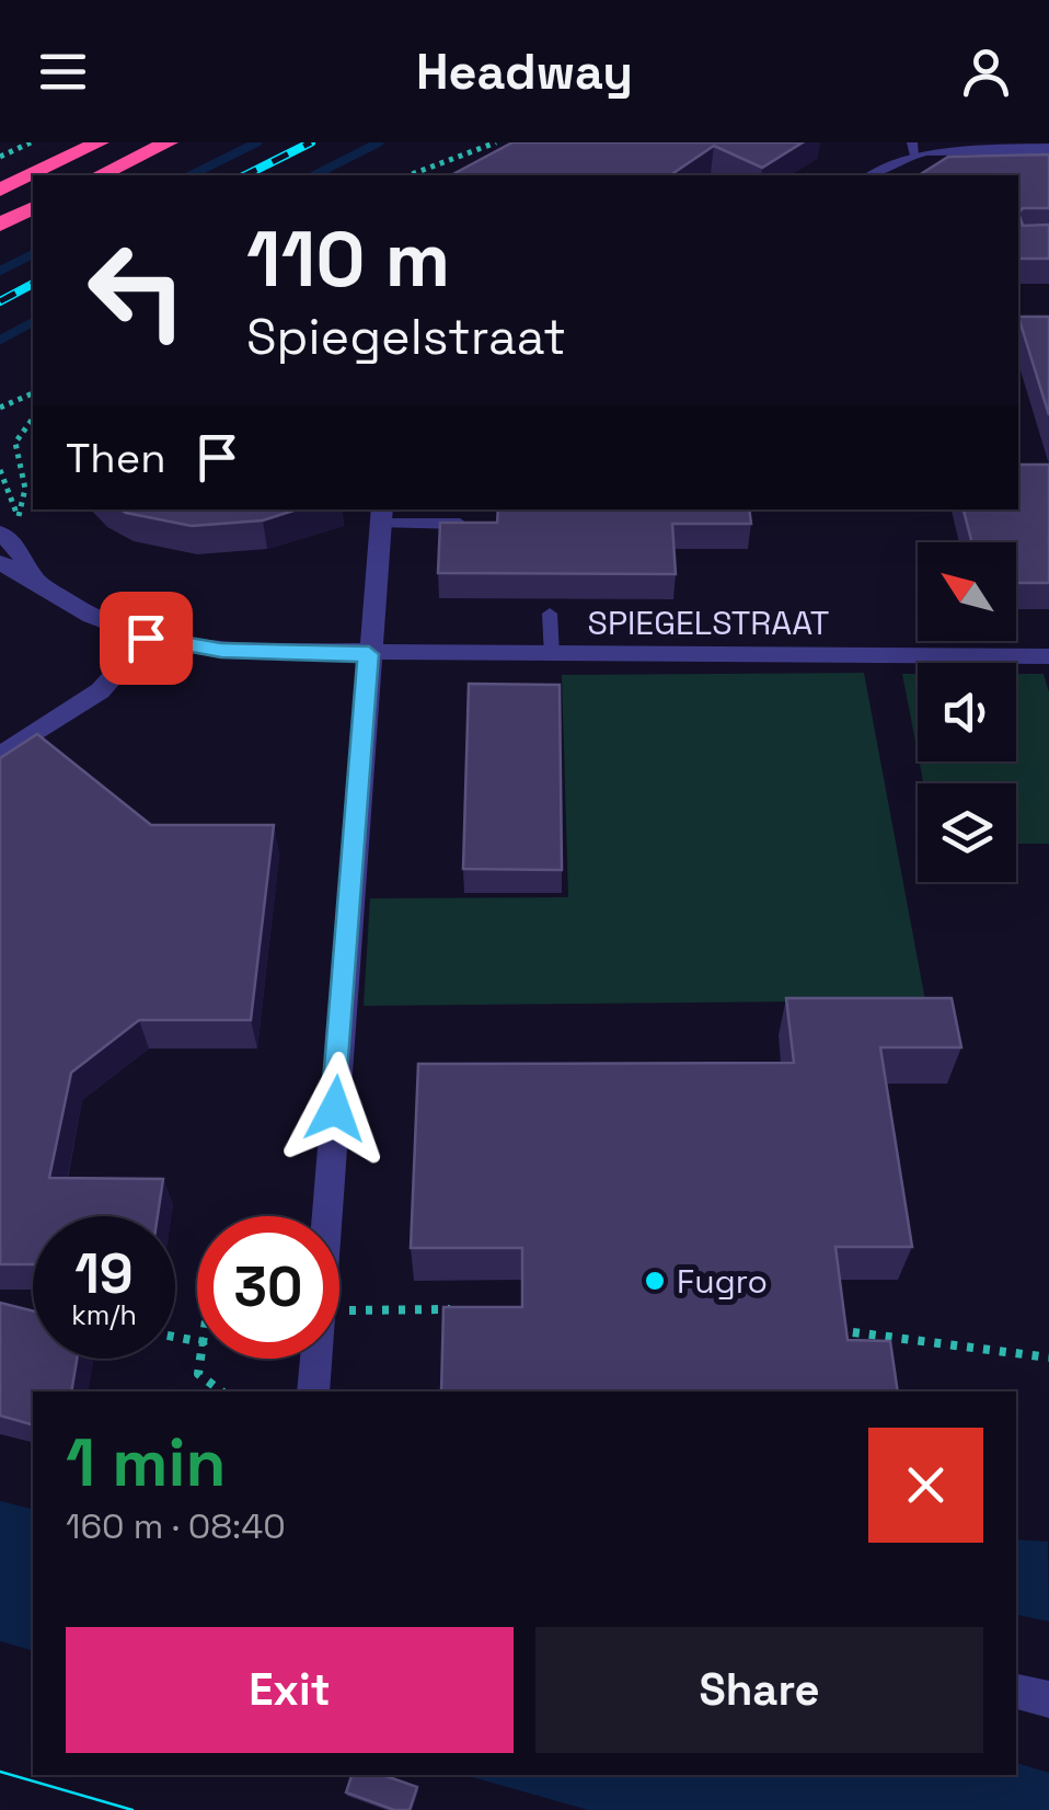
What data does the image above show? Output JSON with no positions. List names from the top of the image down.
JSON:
{
  "streets": {
    "street": ["SPIEGELSTRAAT"]
  },
  "places": ["Fugro"],
  "north": "top left",
  "page": {
    "header": "Headway",
    "turn": ["110 m", "Spiegelstraat"],
    "then": "Then",
    "speed": "19 km/h",
    "limit": "30",
    "heading": ["1 min", "160 m · 08:40"],
    "buttons": ["Exit", "Share"]
  }
}
